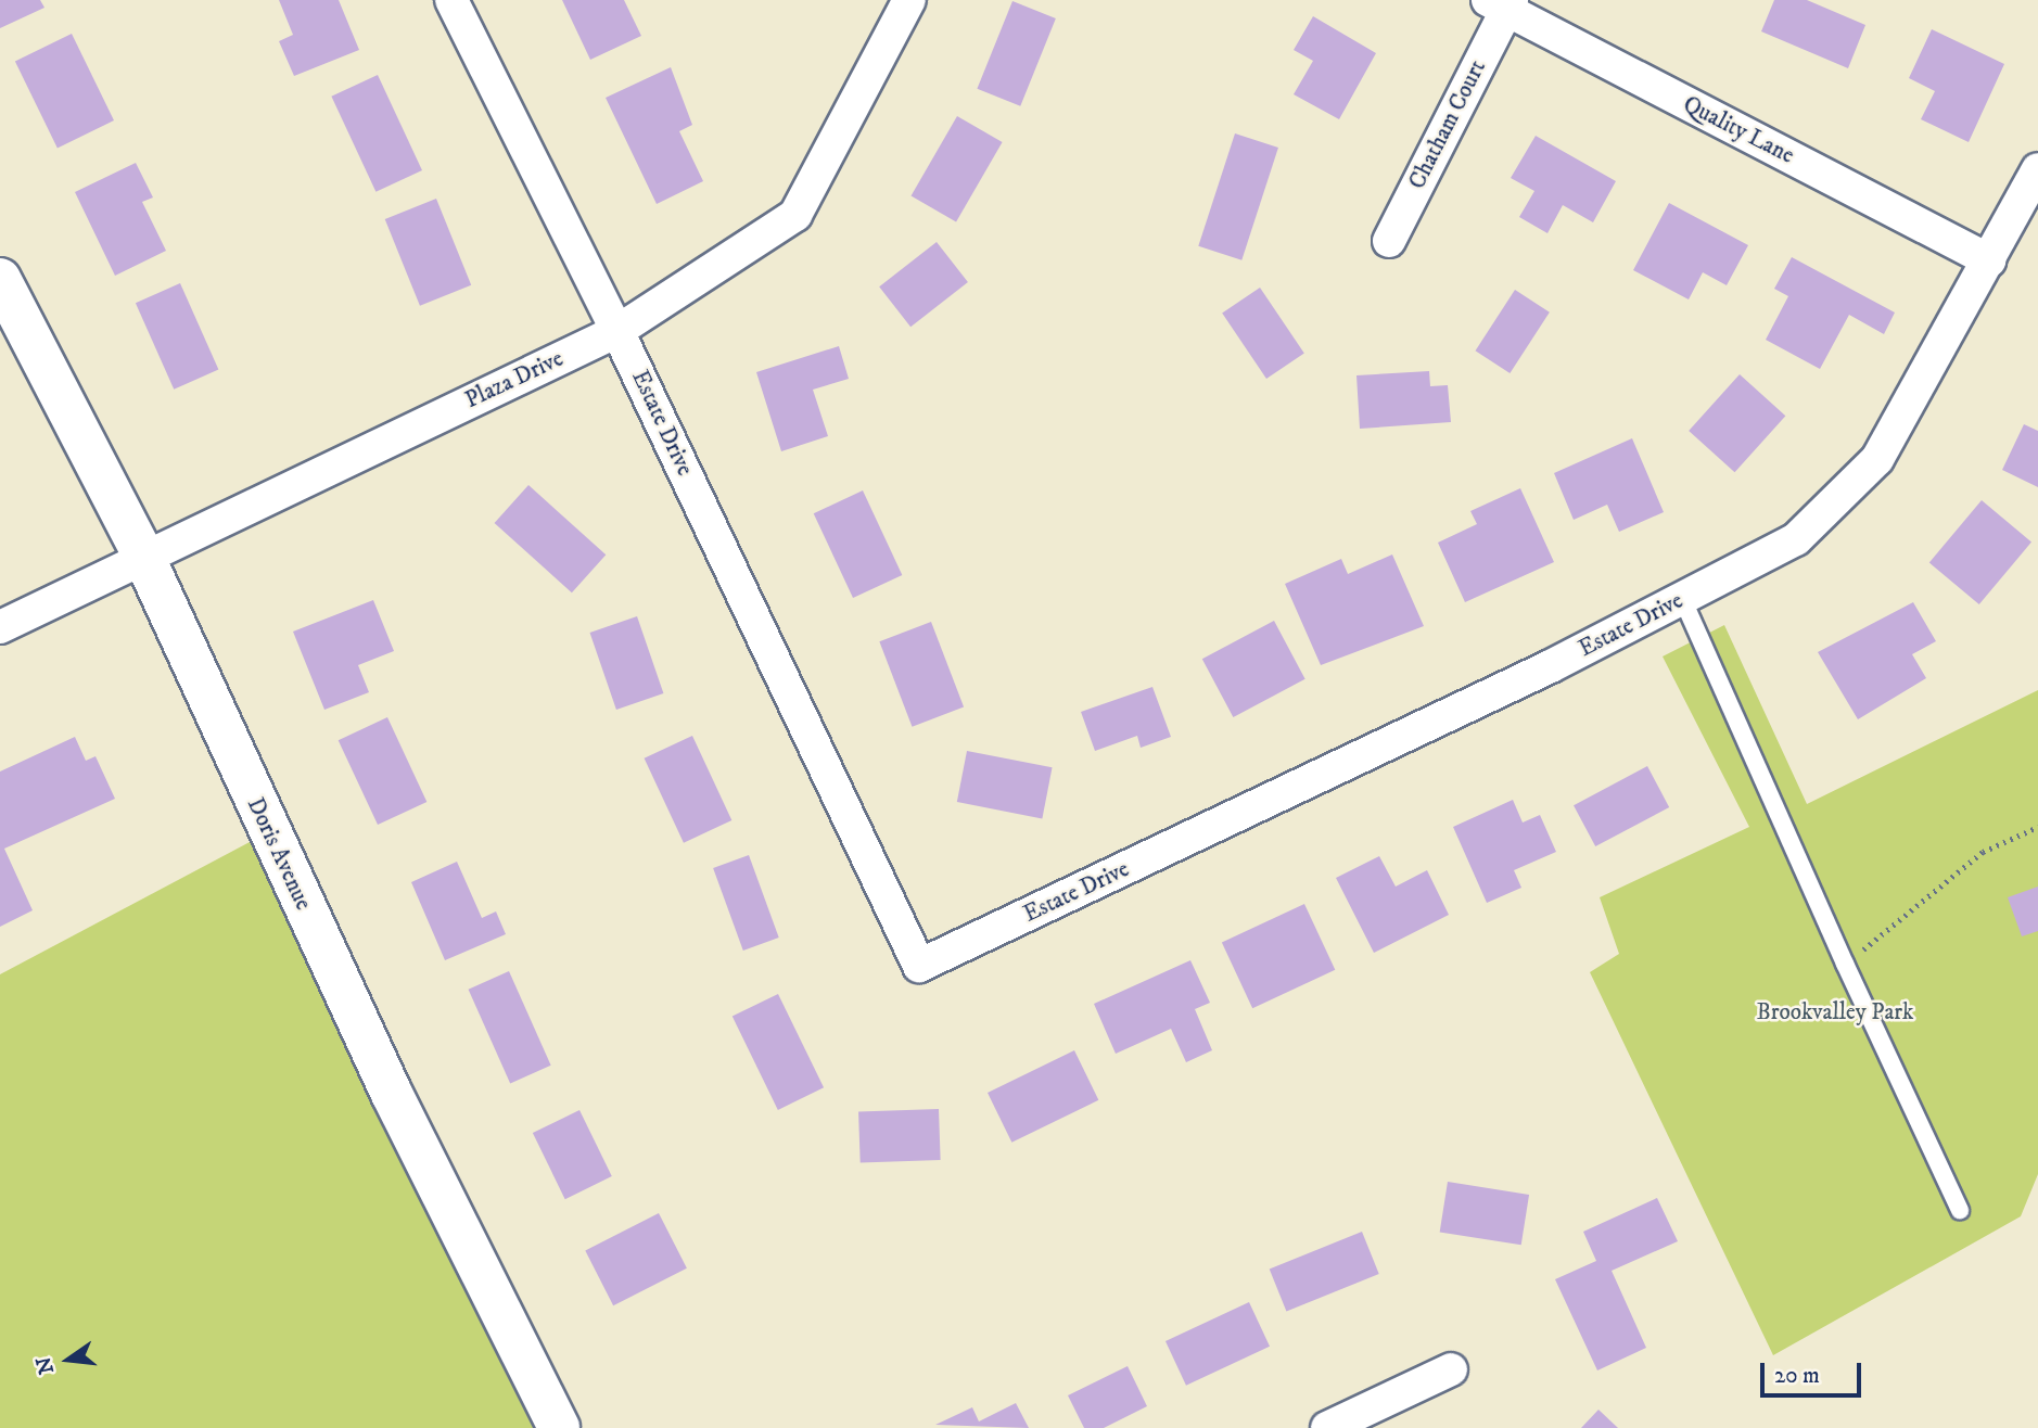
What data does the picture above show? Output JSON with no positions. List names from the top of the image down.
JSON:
{
  "streets": {
    "street": [
      "Chatham Court",
      "Quality Lane",
      "Plaza Drive",
      "Estate Drive",
      "Doris Avenue"
    ]
  },
  "crossings": [
    ["Chatham Court", "Quality Lane"],
    ["Quality Lane", "Estate Drive"],
    ["Plaza Drive", "Estate Drive"],
    ["Plaza Drive", "Doris Avenue"]
  ],
  "parks": ["Brookvalley Park"],
  "scale_bar": "20 m",
  "north": "left"
}
